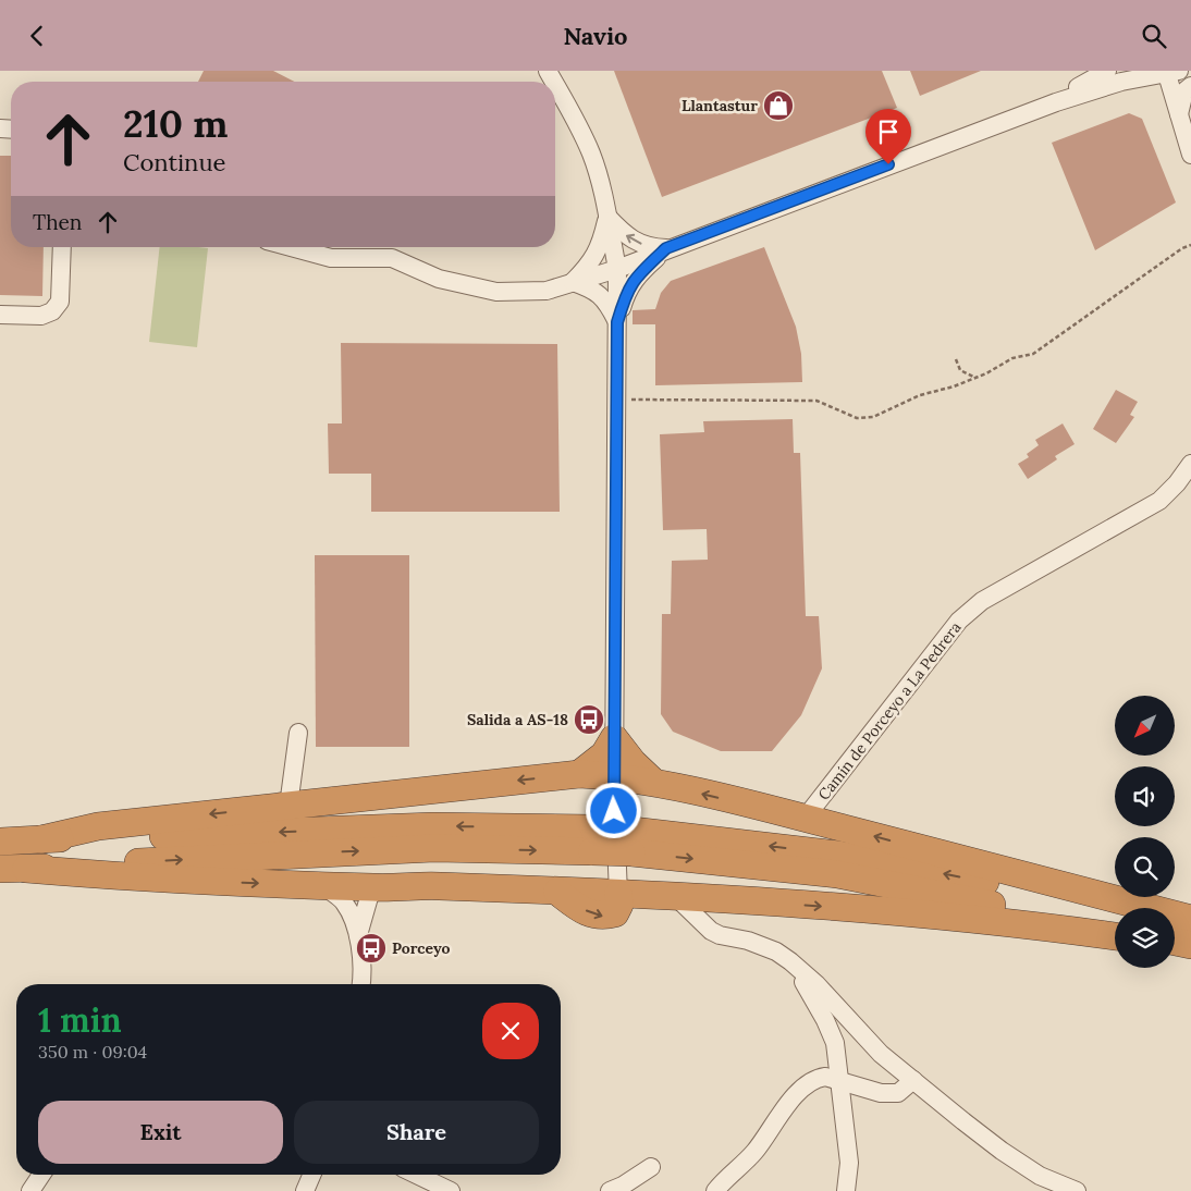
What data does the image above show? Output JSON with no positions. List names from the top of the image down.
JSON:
{
  "streets": {
    "street": ["Camín de Porceyo a La Pedrera"]
  },
  "places": {
    "shop": ["Llantastur"],
    "bus stop": ["Salida a AS-18", "Porceyo"]
  },
  "north": "bottom left",
  "page": {
    "header": "Navio",
    "turn": ["210 m", "Continue"],
    "then": "Then",
    "heading": ["1 min", "350 m · 09:04"],
    "buttons": ["Exit", "Share"]
  }
}
